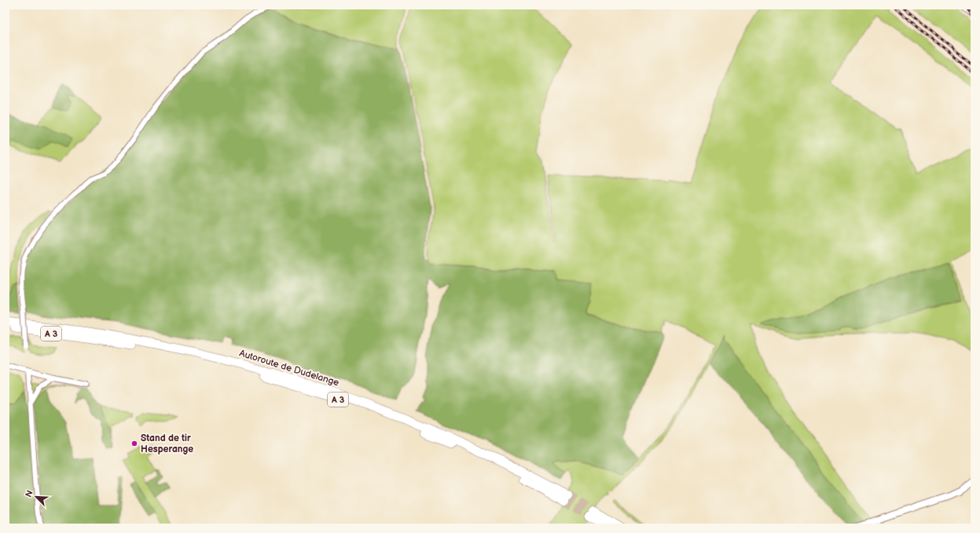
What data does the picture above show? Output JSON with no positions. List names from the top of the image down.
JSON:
{
  "streets": {
    "highway": ["A 3", "Autoroute de Dudelange"]
  },
  "places": ["Stand de tir Hesperange"],
  "north": "top left"
}
